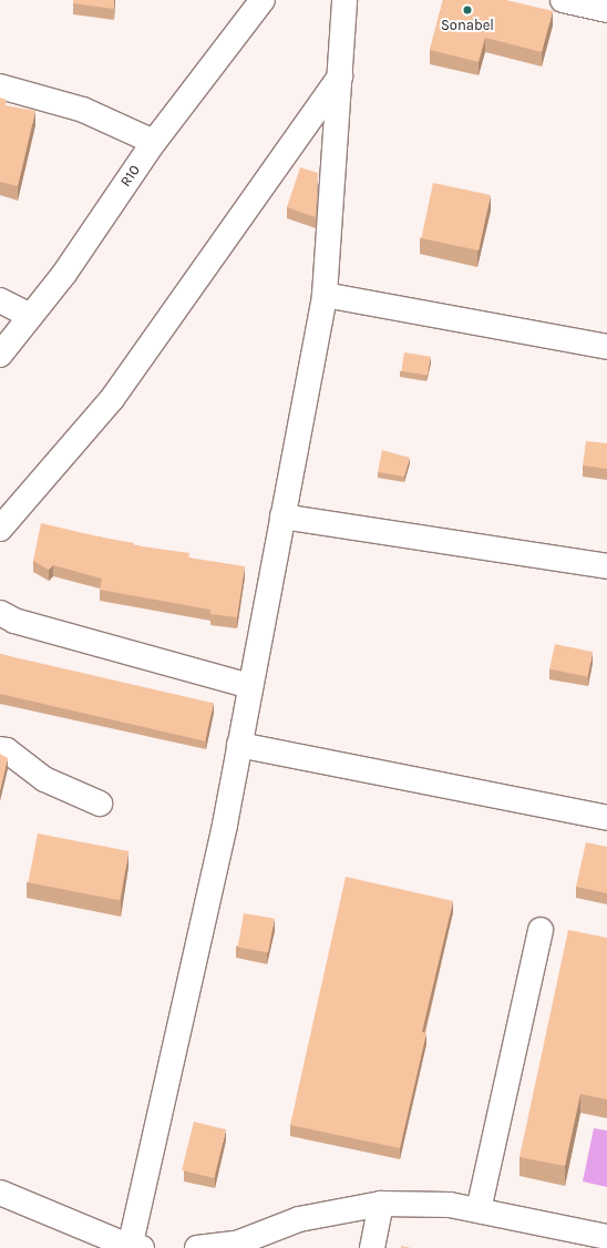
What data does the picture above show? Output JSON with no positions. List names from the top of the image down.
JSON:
{
  "streets": {
    "street": ["R10"]
  },
  "places": ["Sonabel"]
}
